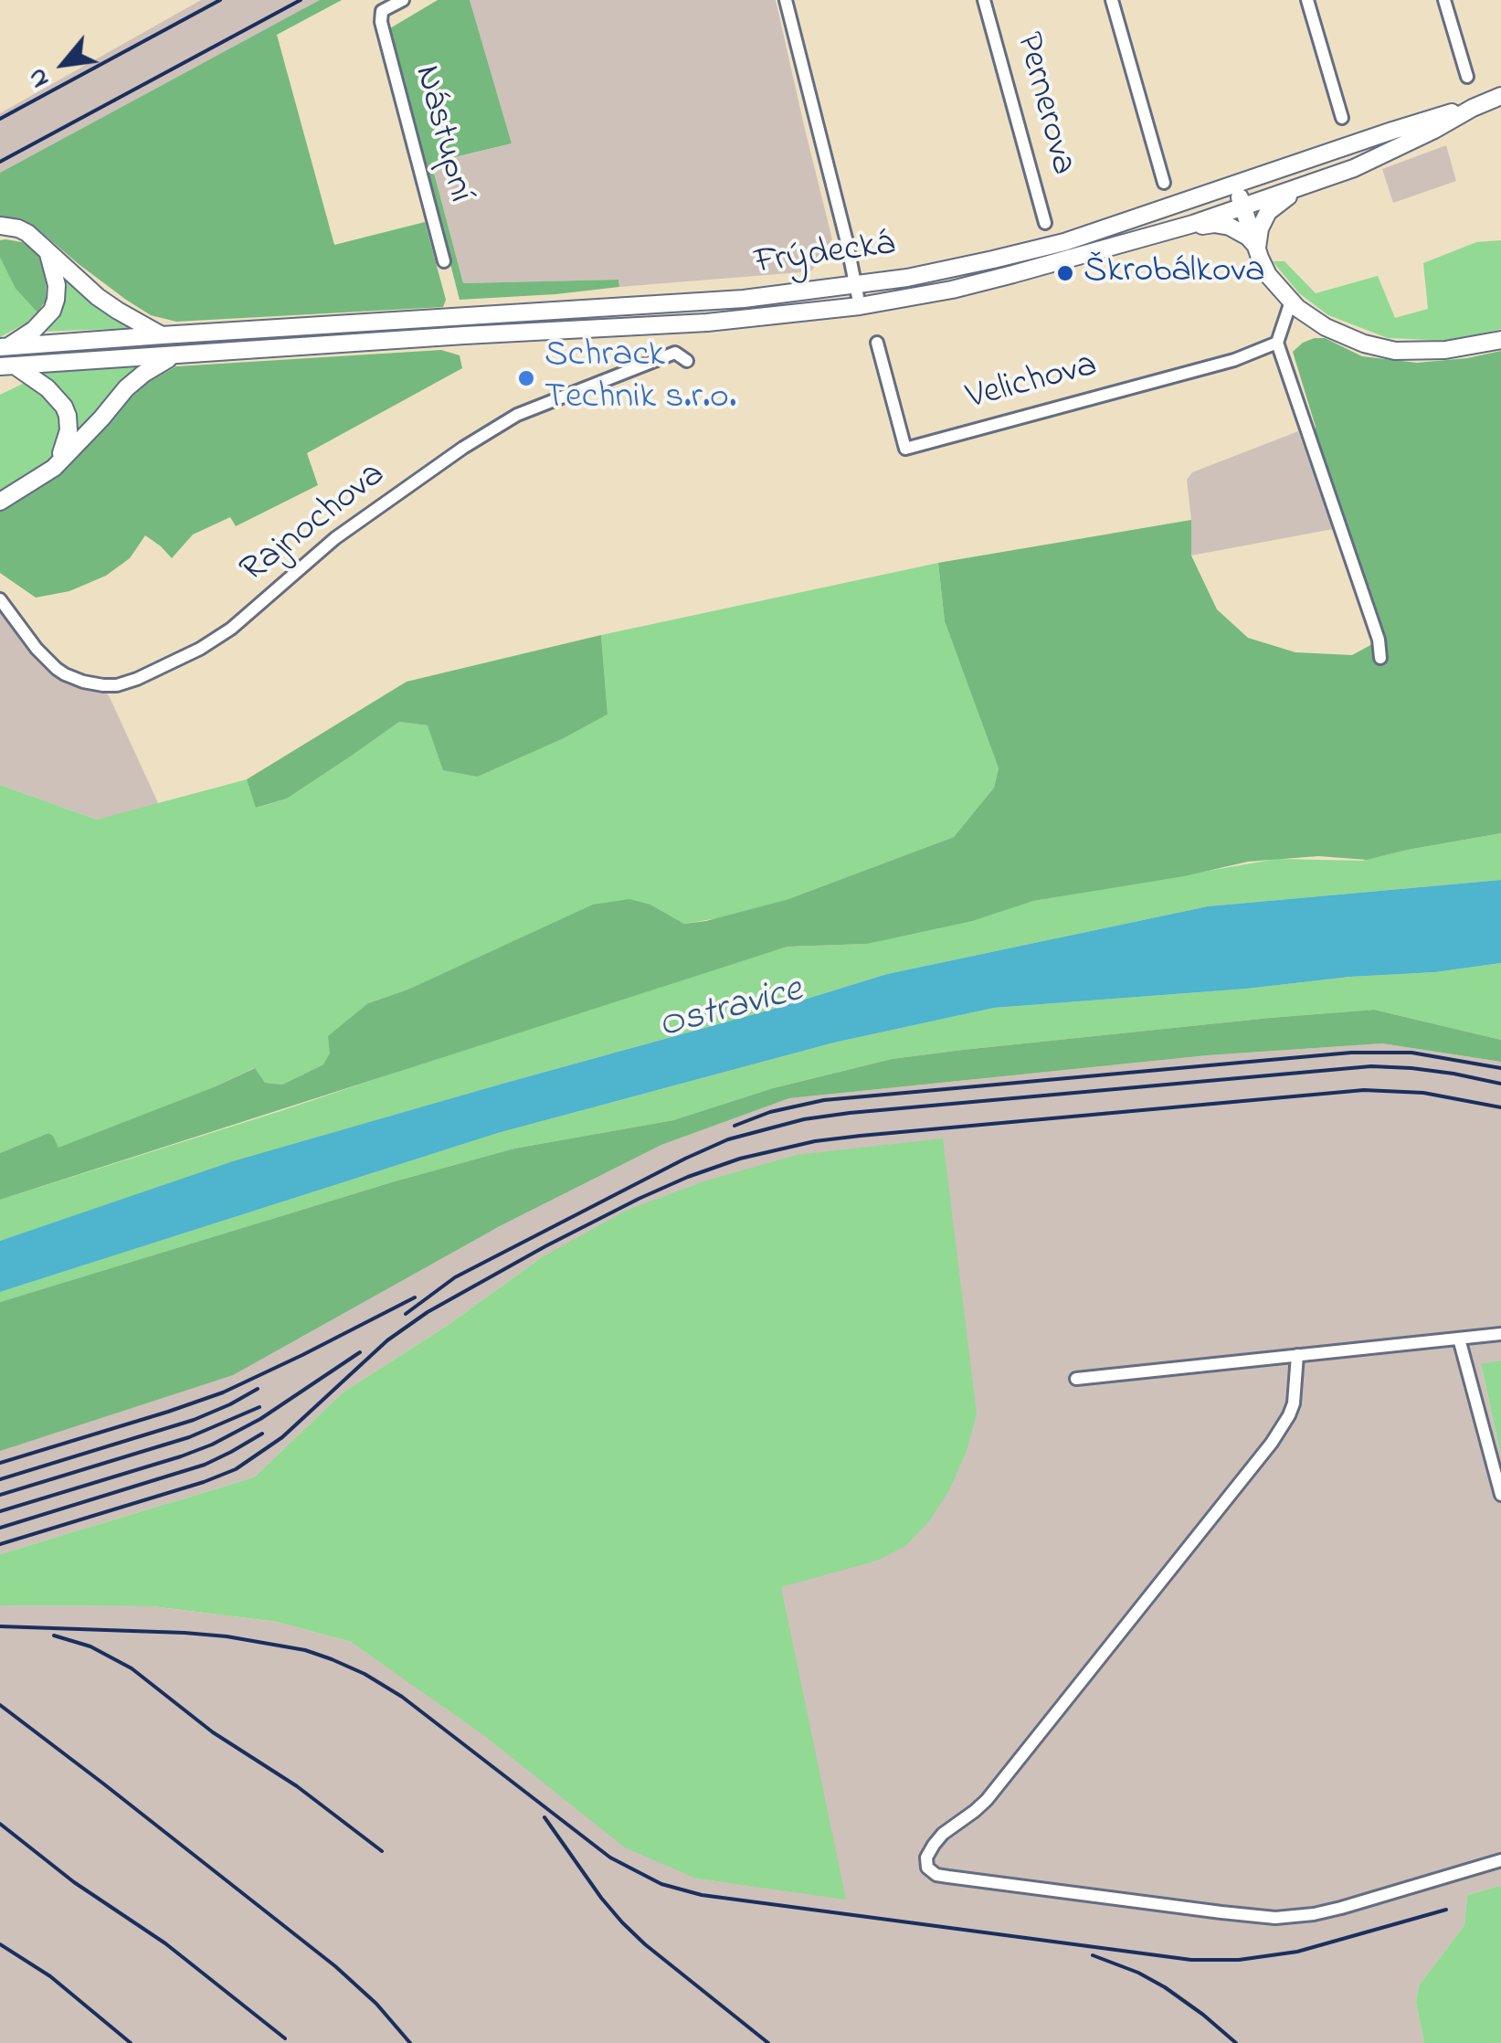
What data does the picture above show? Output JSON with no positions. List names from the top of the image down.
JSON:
{
  "streets": {
    "main road": ["Frýdecká"],
    "street": [
      "Pernerova",
      "Nástupní",
      "Velichova",
      "Rajnochova"
    ]
  },
  "water": ["Ostravice"],
  "places": ["Škrobálkova", "Schrack Technik s.r.o."],
  "north": "bottom left"
}
